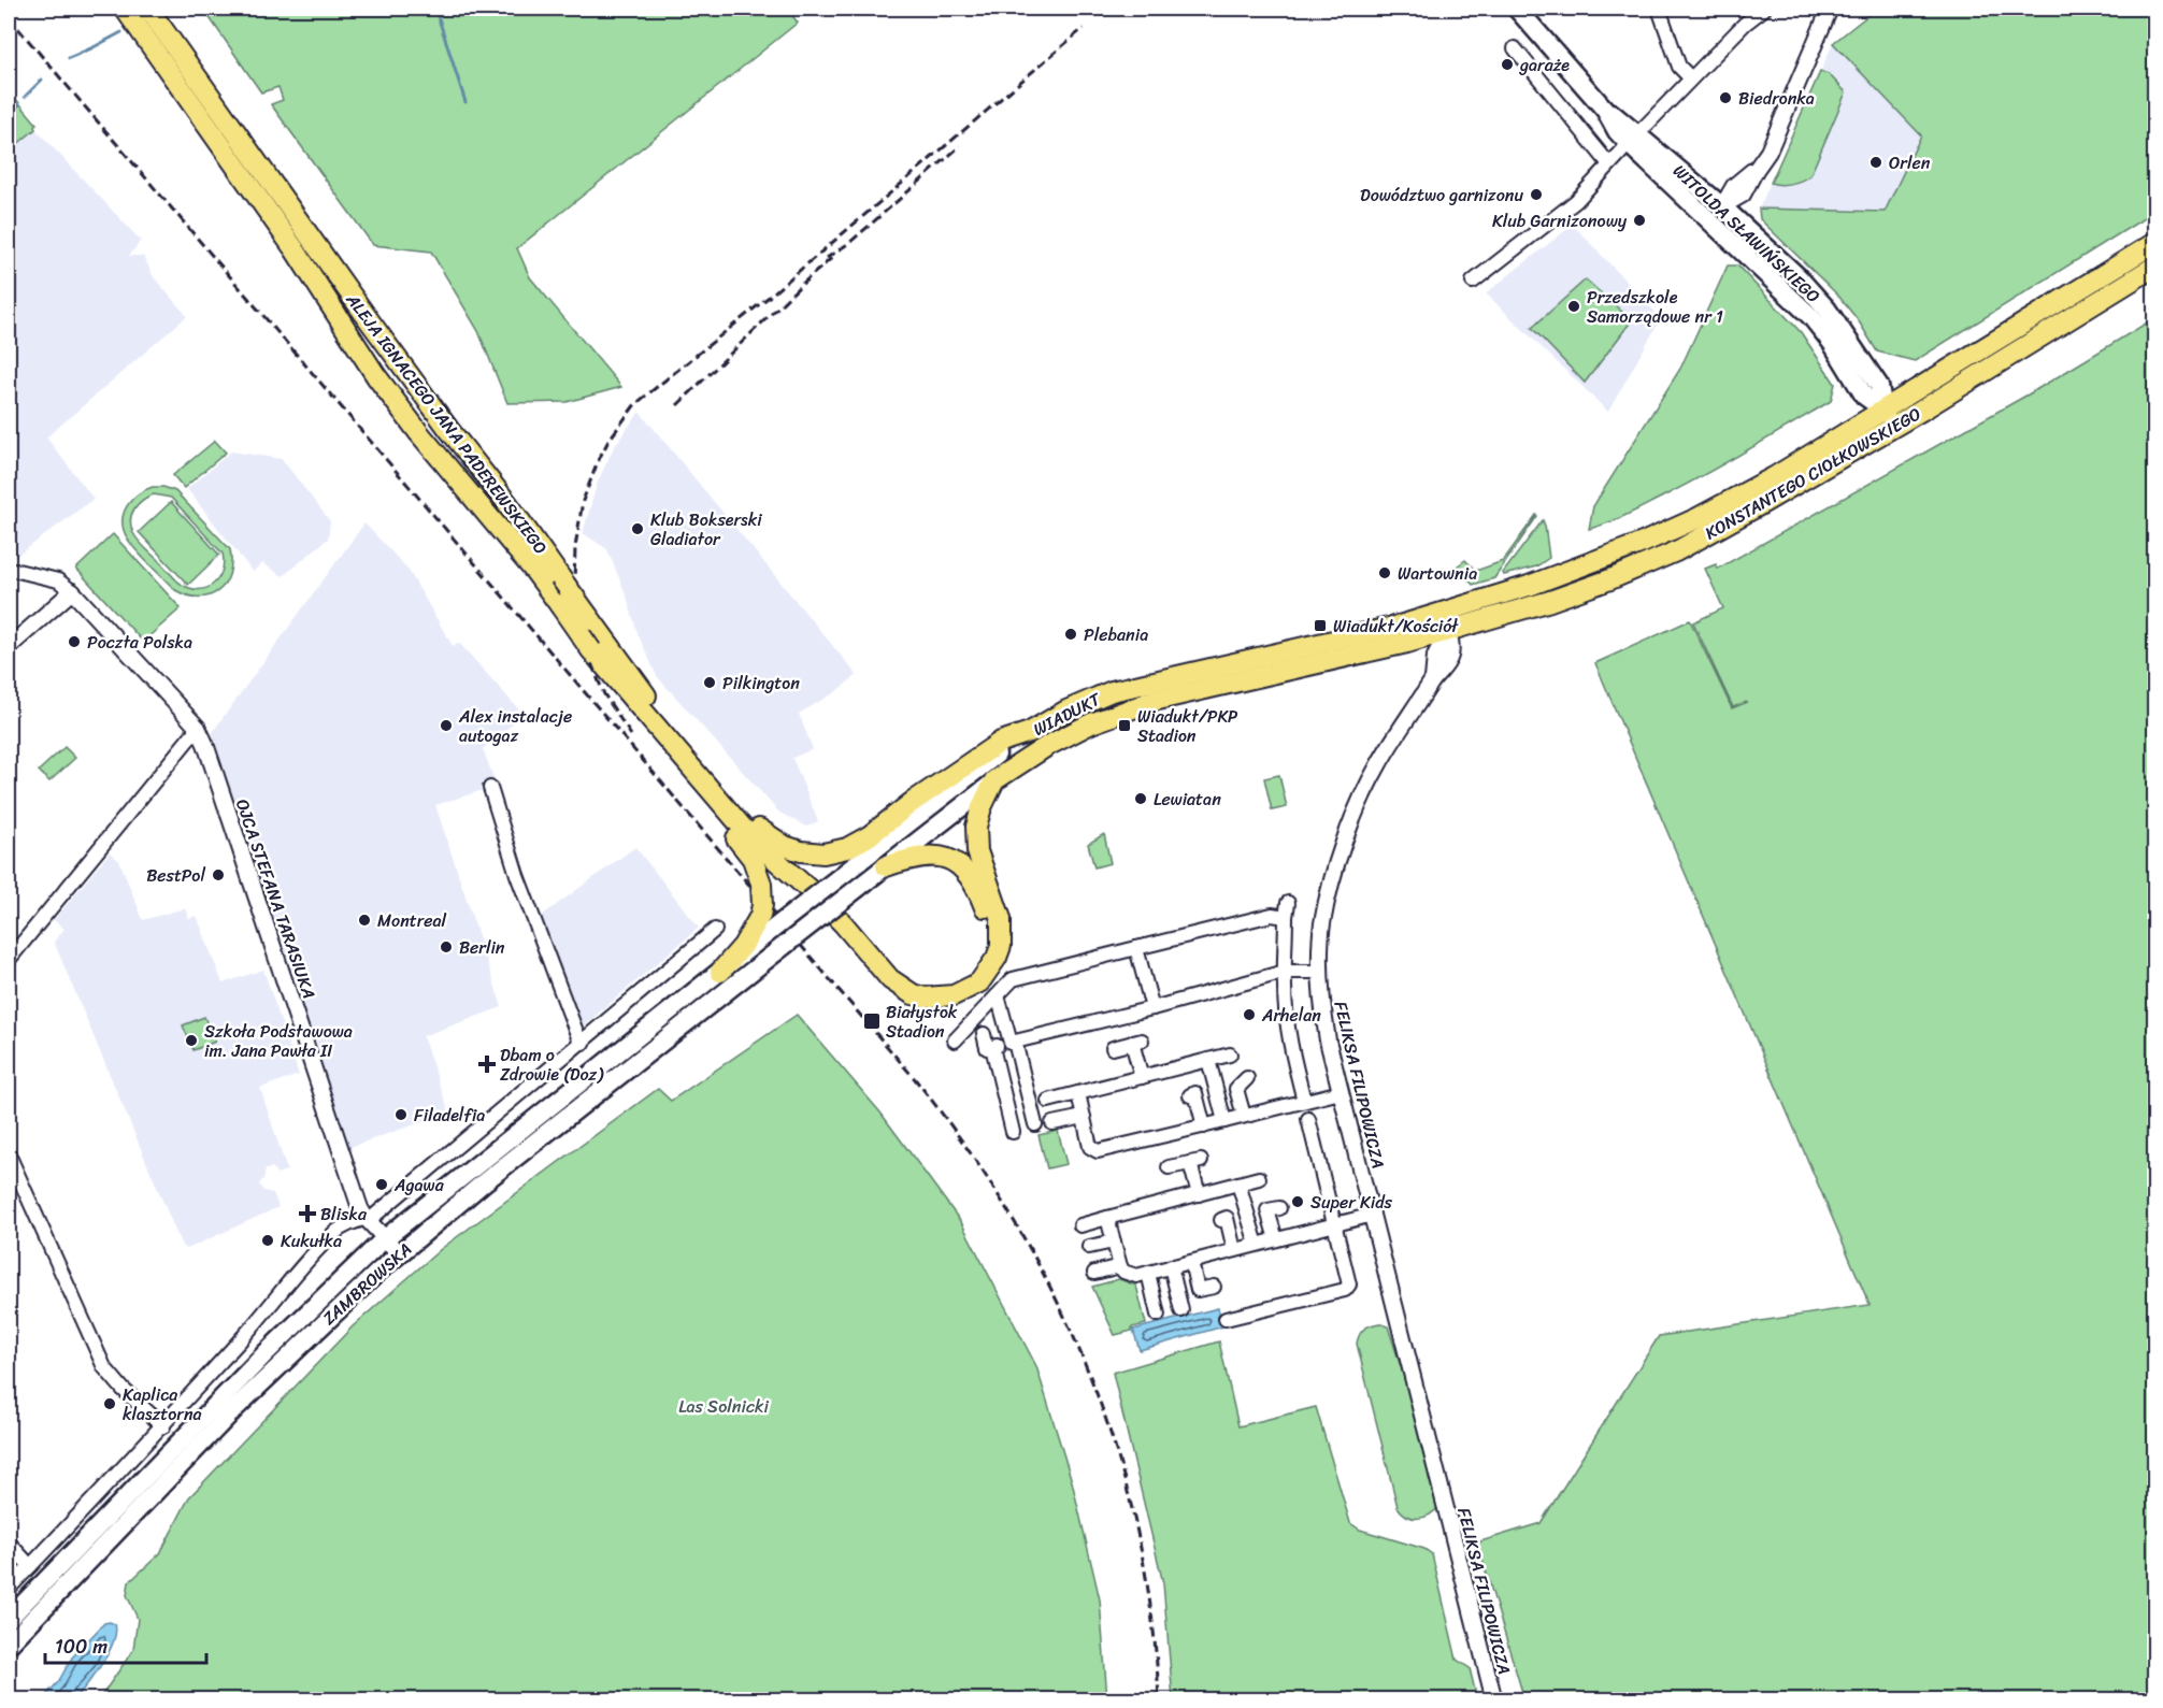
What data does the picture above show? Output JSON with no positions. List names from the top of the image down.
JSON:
{
  "streets": {
    "main road": [
      "WITOLDA SŁAWIŃSKIEGO",
      "ALEJA IGNACEGO JANA PADEREWSKIEGO",
      "KONSTANTEGO CIOŁKOWSKIEGO",
      "WIADUKT",
      "ZAMBROWSKA"
    ],
    "street": ["OJCA STEFANA TARASIUKA", "FELIKSA FILIPOWICZA"]
  },
  "crossings": [
    ["WITOLDA SŁAWIŃSKIEGO", "KONSTANTEGO CIOŁKOWSKIEGO"],
    ["ALEJA IGNACEGO JANA PADEREWSKIEGO", "WIADUKT"],
    ["KONSTANTEGO CIOŁKOWSKIEGO", "WIADUKT"],
    ["KONSTANTEGO CIOŁKOWSKIEGO", "FELIKSA FILIPOWICZA"],
    ["WIADUKT", "FELIKSA FILIPOWICZA"],
    ["WIADUKT", "ZAMBROWSKA"],
    ["OJCA STEFANA TARASIUKA", "ZAMBROWSKA"]
  ],
  "parks": ["Las Solnicki"],
  "places": {
    "other": [
      "garaże",
      "Biedronka",
      "Orlen",
      "Dowództwo garnizonu",
      "Klub Garnizonowy",
      "Przedszkole Samorządowe nr 1",
      "Klub Bokserski Gladiator",
      "Wartownia",
      "Plebania",
      "Poczta Polska",
      "Pilkington",
      "Alex instalacje autogaz",
      "Lewiatan",
      "BestPol",
      "Montreal",
      "Berlin",
      "Arhelan",
      "Szkoła Podstawowa im. Jana Pawła II",
      "Filadelfia",
      "Agawa",
      "Super Kids",
      "Kukułka",
      "Kaplica klasztorna"
    ],
    "transit": ["Wiadukt/Kościół", "Wiadukt/PKP Stadion", "Białystok Stadion"],
    "health": ["Dbam o Zdrowie (Doz)", "Bliska"]
  },
  "scale_bar": "100 m"
}
